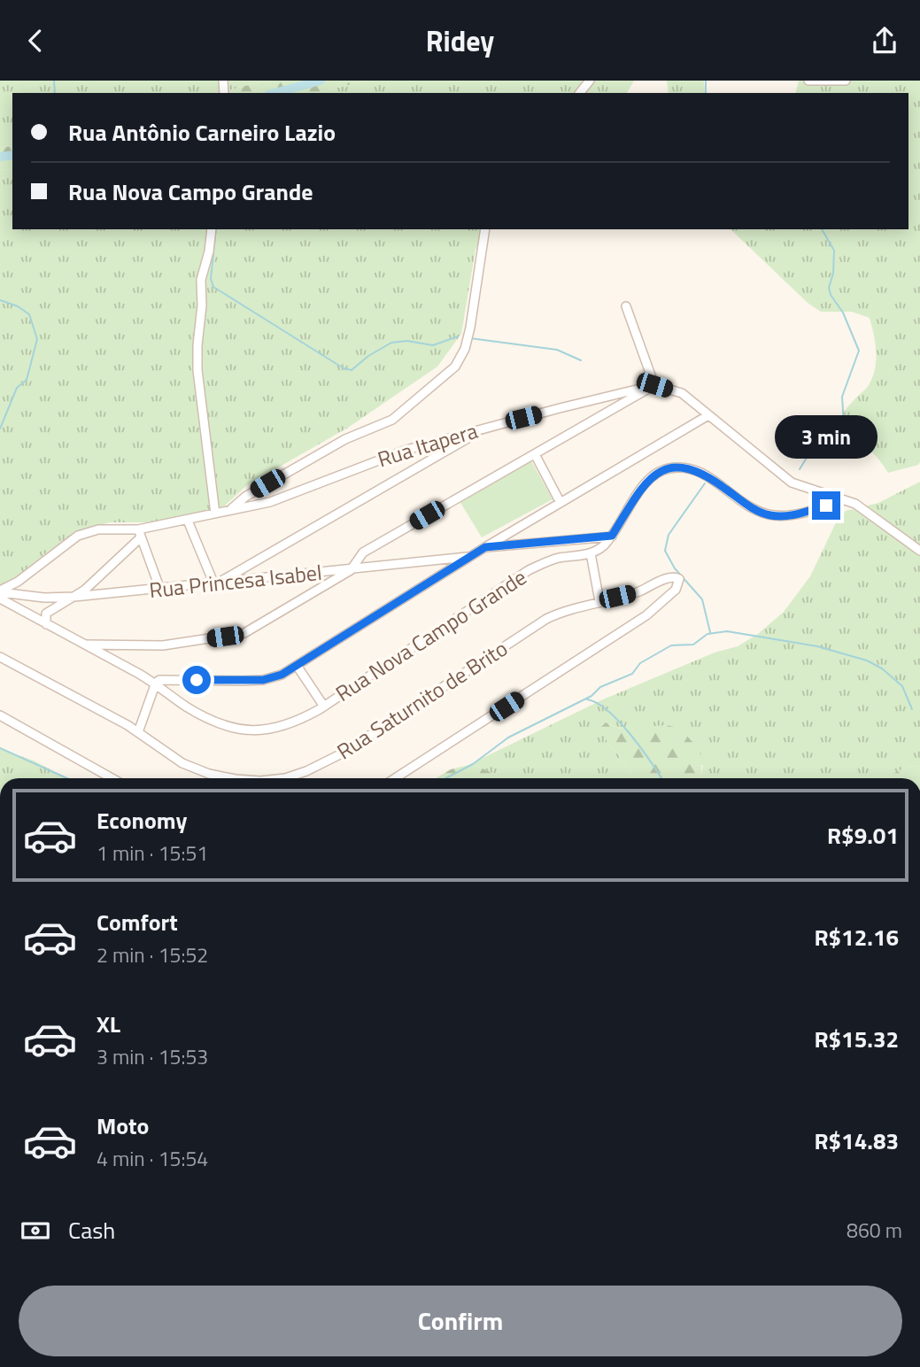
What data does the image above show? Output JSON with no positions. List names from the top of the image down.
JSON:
{
  "streets": {
    "street": [
      "Rua Itapera",
      "Rua Princesa Isabel",
      "Rua Nova Campo Grande",
      "Rua Saturnito de Brito"
    ]
  },
  "crossings": [
    ["Rua Itapera", "Rua Princesa Isabel"]
  ],
  "page": {
    "header": "Ridey",
    "banner": ["Rua Antônio Carneiro Lazio", "Rua Nova Campo Grande"],
    "bubble": "3 min",
    "list": [
      {
        "name": "Economy",
        "note": "1 min · 15:51",
        "value": "R$9.01"
      },
      {
        "name": "Comfort",
        "note": "2 min · 15:52",
        "value": "R$12.16"
      },
      {
        "name": "XL",
        "note": "3 min · 15:53",
        "value": "R$15.32"
      },
      {
        "name": "Moto",
        "note": "4 min · 15:54",
        "value": "R$14.83"
      }
    ],
    "pay": ["Cash", "860 m"],
    "buttons": "Confirm"
  }
}
